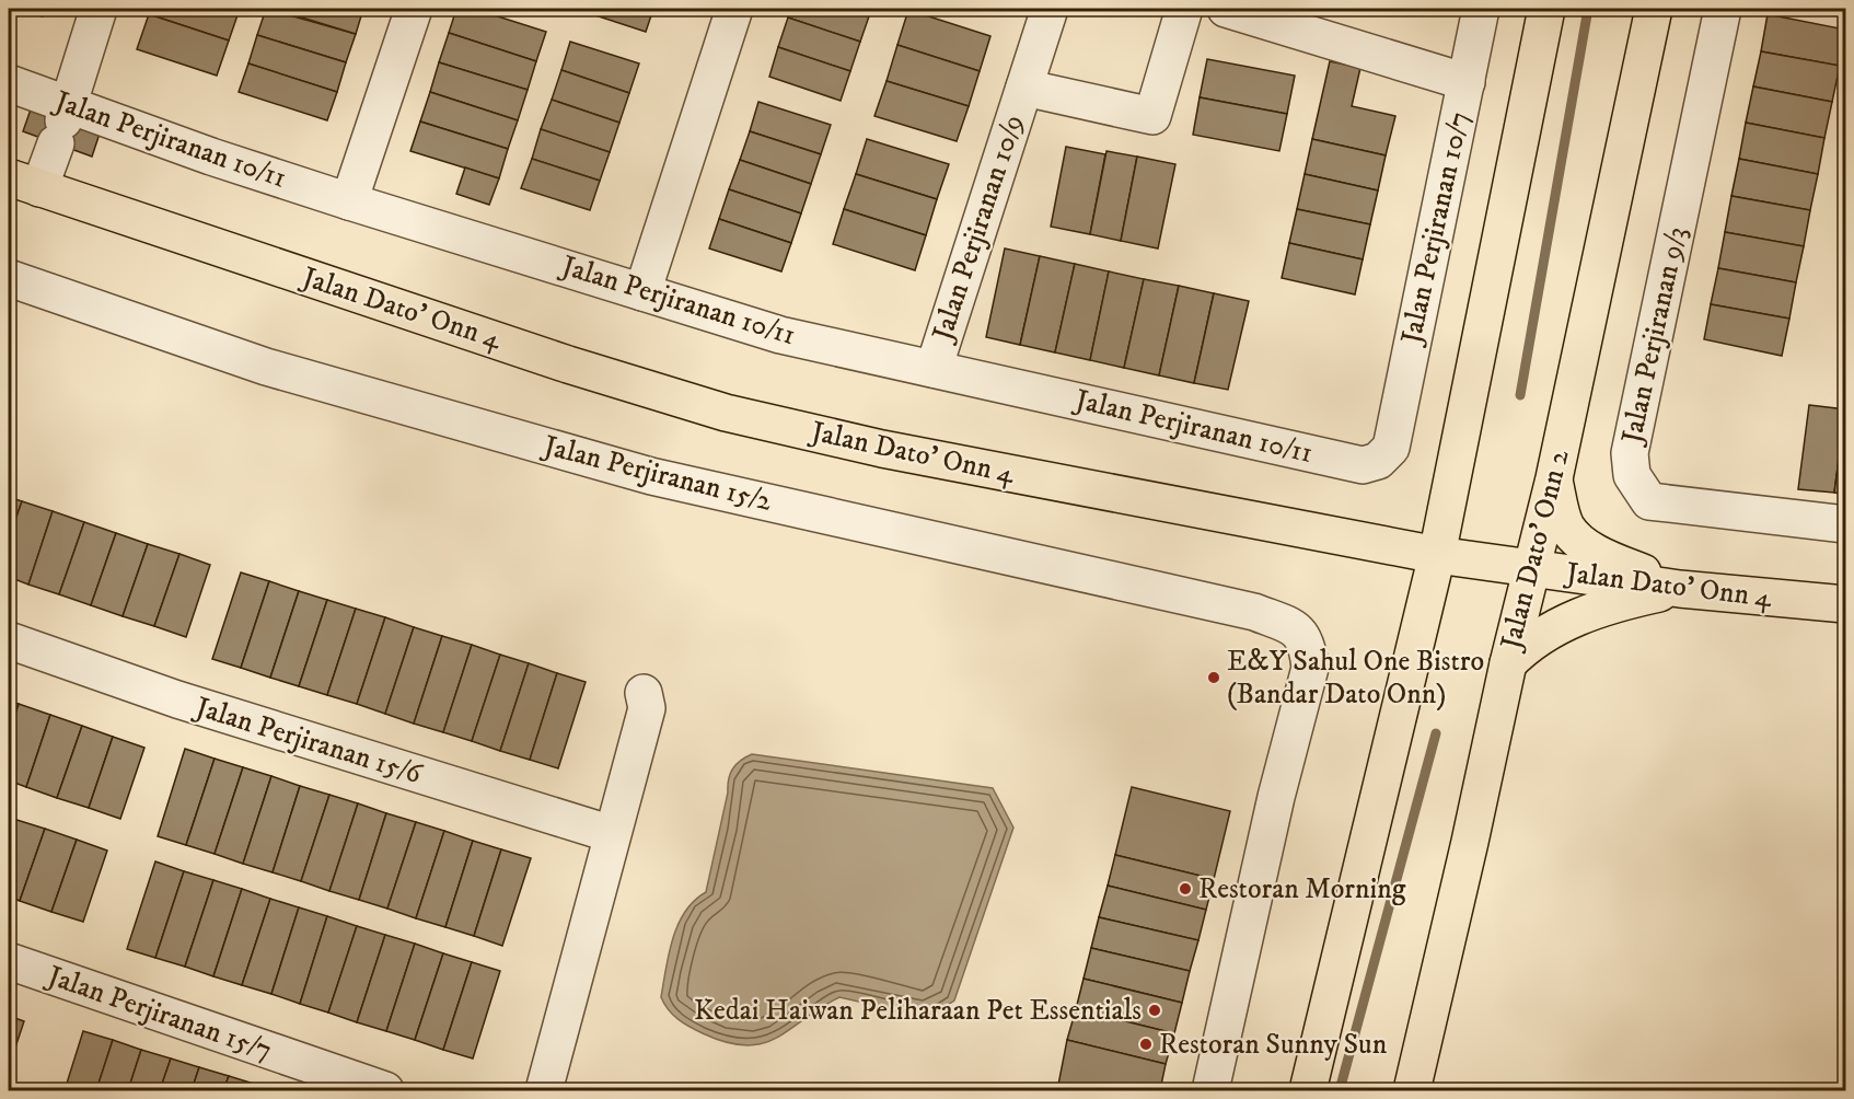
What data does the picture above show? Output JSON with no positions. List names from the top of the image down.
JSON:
{
  "streets": {
    "main road": ["Jalan Dato' Onn 4", "Jalan Dato' Onn 2"],
    "street": [
      "Jalan Perjiranan 10/11",
      "Jalan Perjiranan 10/9",
      "Jalan Perjiranan 10/7",
      "Jalan Perjiranan 9/3",
      "Jalan Perjiranan 15/2",
      "Jalan Perjiranan 15/6",
      "Jalan Perjiranan 15/7"
    ]
  },
  "crossings": [
    ["Jalan Perjiranan 10/11", "Jalan Perjiranan 10/9"],
    ["Jalan Perjiranan 10/11", "Jalan Perjiranan 10/7"],
    ["Jalan Dato' Onn 4", "Jalan Dato' Onn 2"]
  ],
  "places": [
    "E&Y Sahul One Bistro (Bandar Dato Onn)",
    "Restoran Morning",
    "Kedai Haiwan Peliharaan Pet Essentials",
    "Restoran Sunny Sun"
  ]
}
